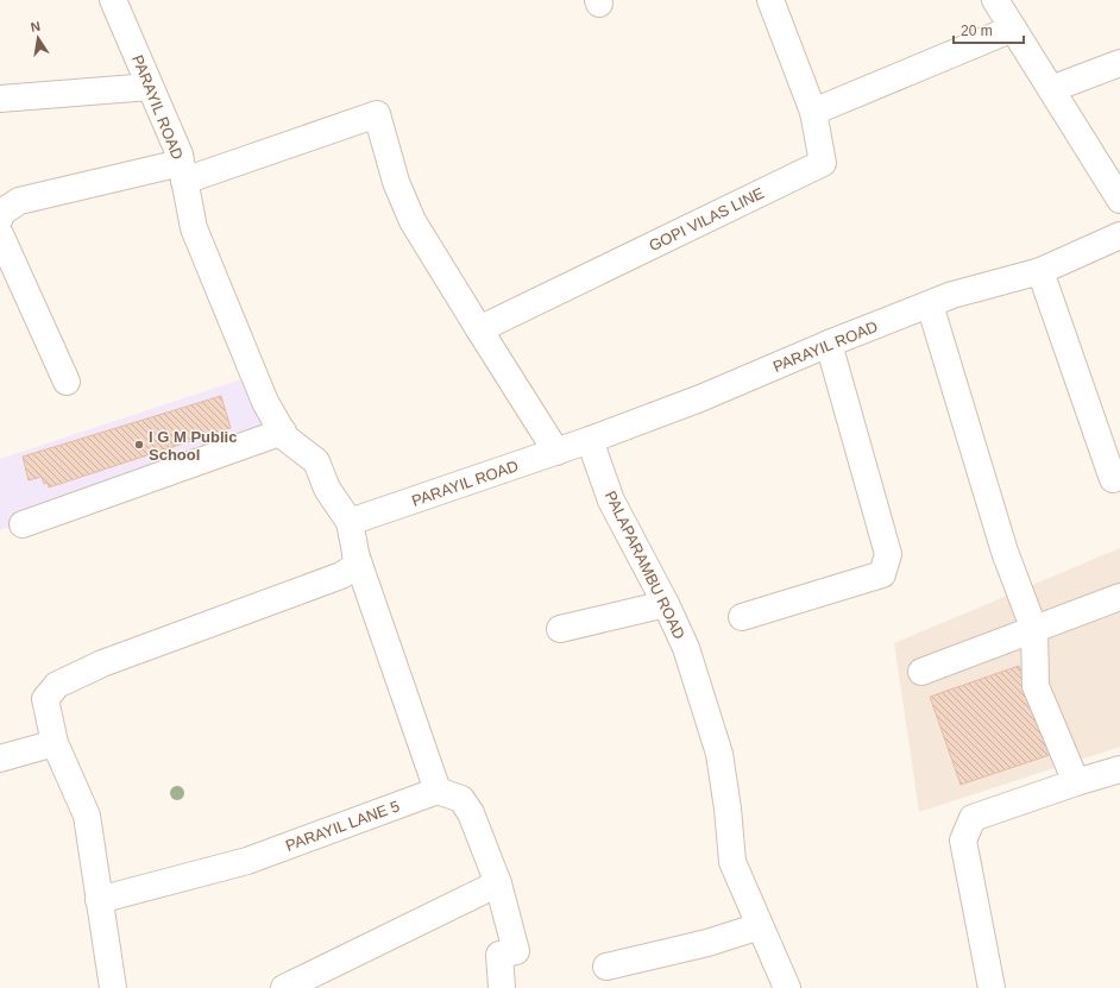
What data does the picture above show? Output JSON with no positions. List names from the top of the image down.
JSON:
{
  "streets": {
    "street": [
      "PARAYIL ROAD",
      "GOPI VILAS LINE",
      "PALAPARAMBU ROAD",
      "PARAYIL LANE 5"
    ]
  },
  "crossings": [
    ["PARAYIL ROAD", "PALAPARAMBU ROAD"]
  ],
  "places": ["I G M Public School"],
  "scale_bar": "20 m",
  "north": "top"
}
